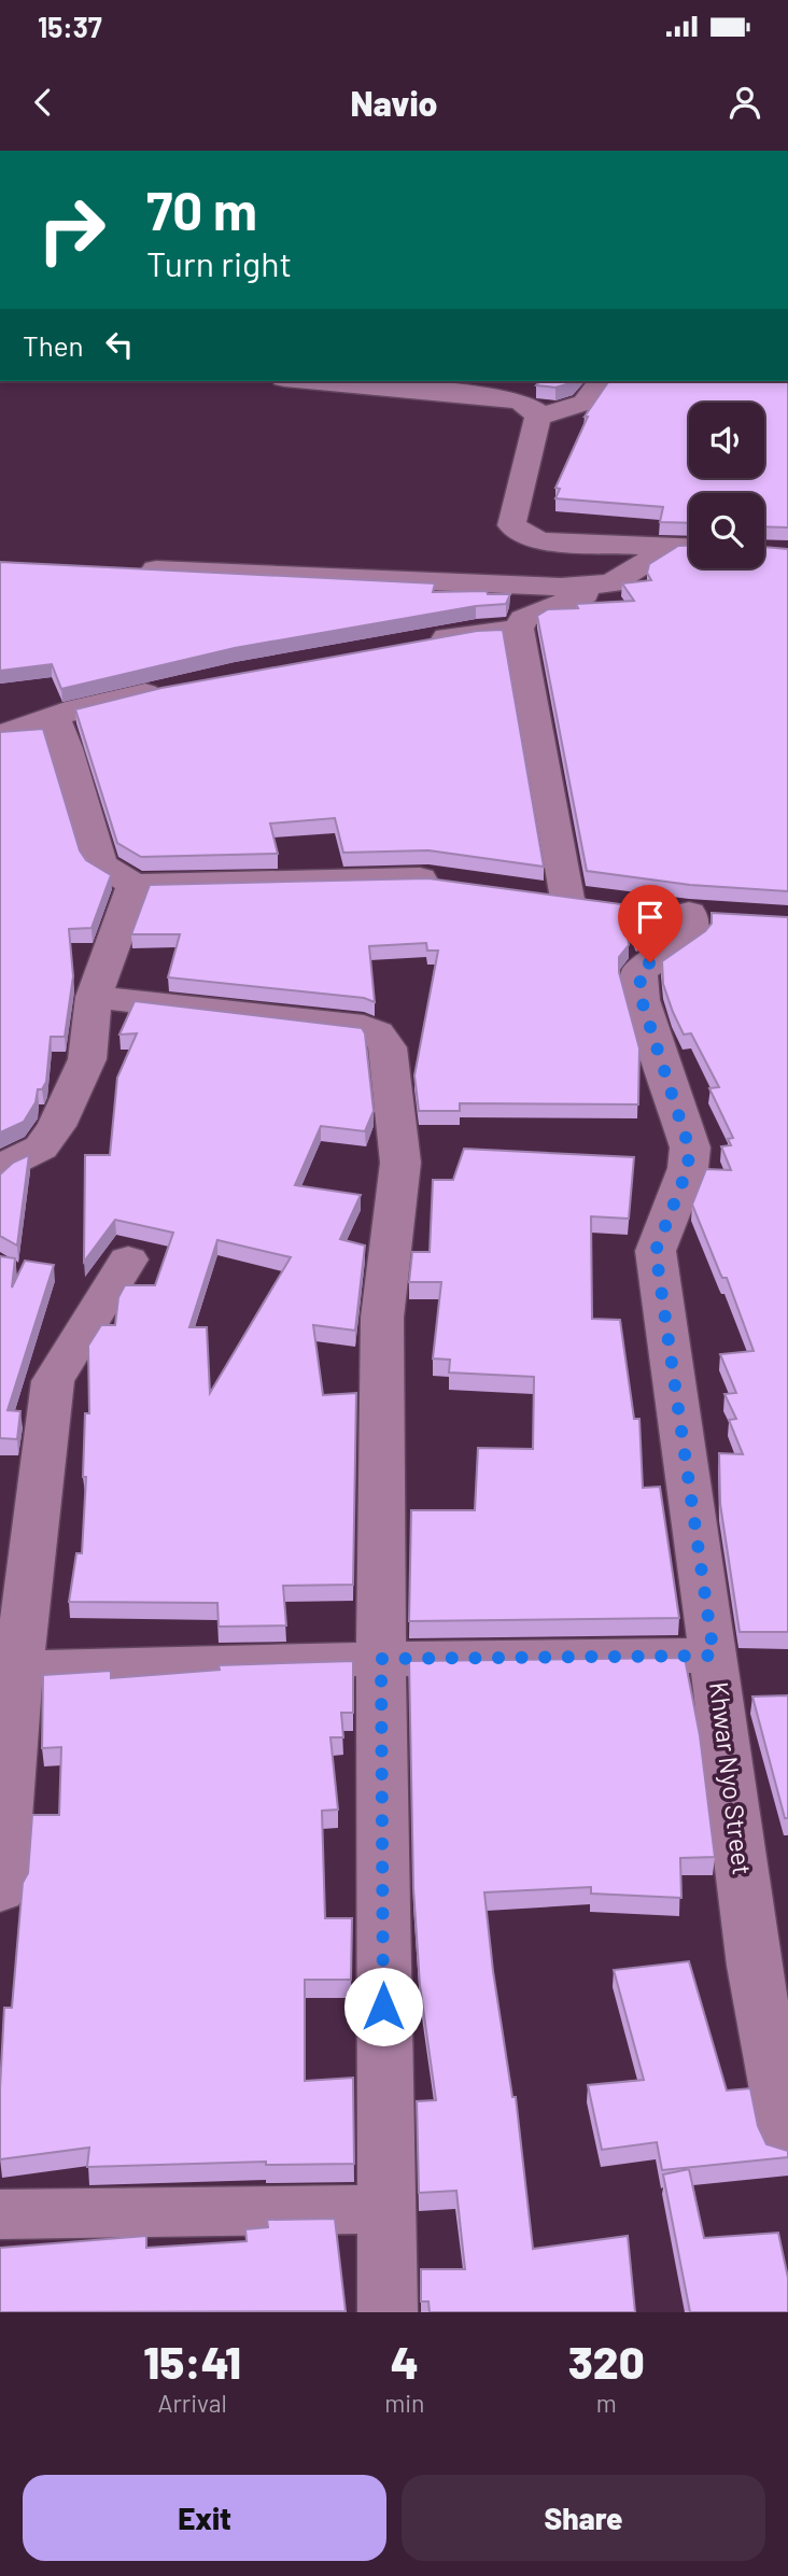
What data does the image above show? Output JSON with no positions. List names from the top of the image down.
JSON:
{
  "streets": {
    "street": ["Khwar Nyo Street"]
  },
  "page": {
    "status": "15:37",
    "header": "Navio",
    "turn": ["70 m", "Turn right"],
    "then": "Then",
    "eta": [
      "15:41",
      "Arrival",
      "4",
      "min",
      "320",
      "m"
    ],
    "buttons": ["Exit", "Share"]
  }
}
